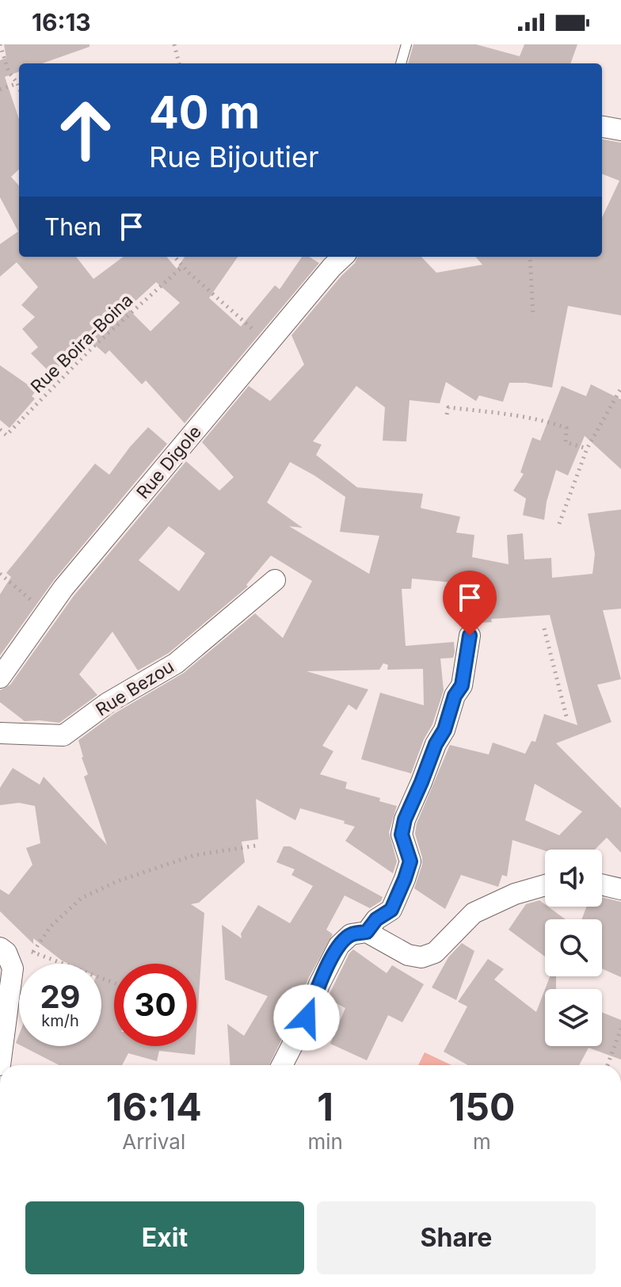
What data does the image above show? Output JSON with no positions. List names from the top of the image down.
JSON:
{
  "streets": {
    "street": ["Rue Digole", "Rue Bezou"],
    "path": ["Rue Boira-Boina"]
  },
  "page": {
    "status": "16:13",
    "turn": ["40 m", "Rue Bijoutier"],
    "then": "Then",
    "speed": "29 km/h",
    "limit": "30",
    "eta": [
      "16:14",
      "Arrival",
      "1",
      "min",
      "150",
      "m"
    ],
    "buttons": ["Exit", "Share"]
  }
}
